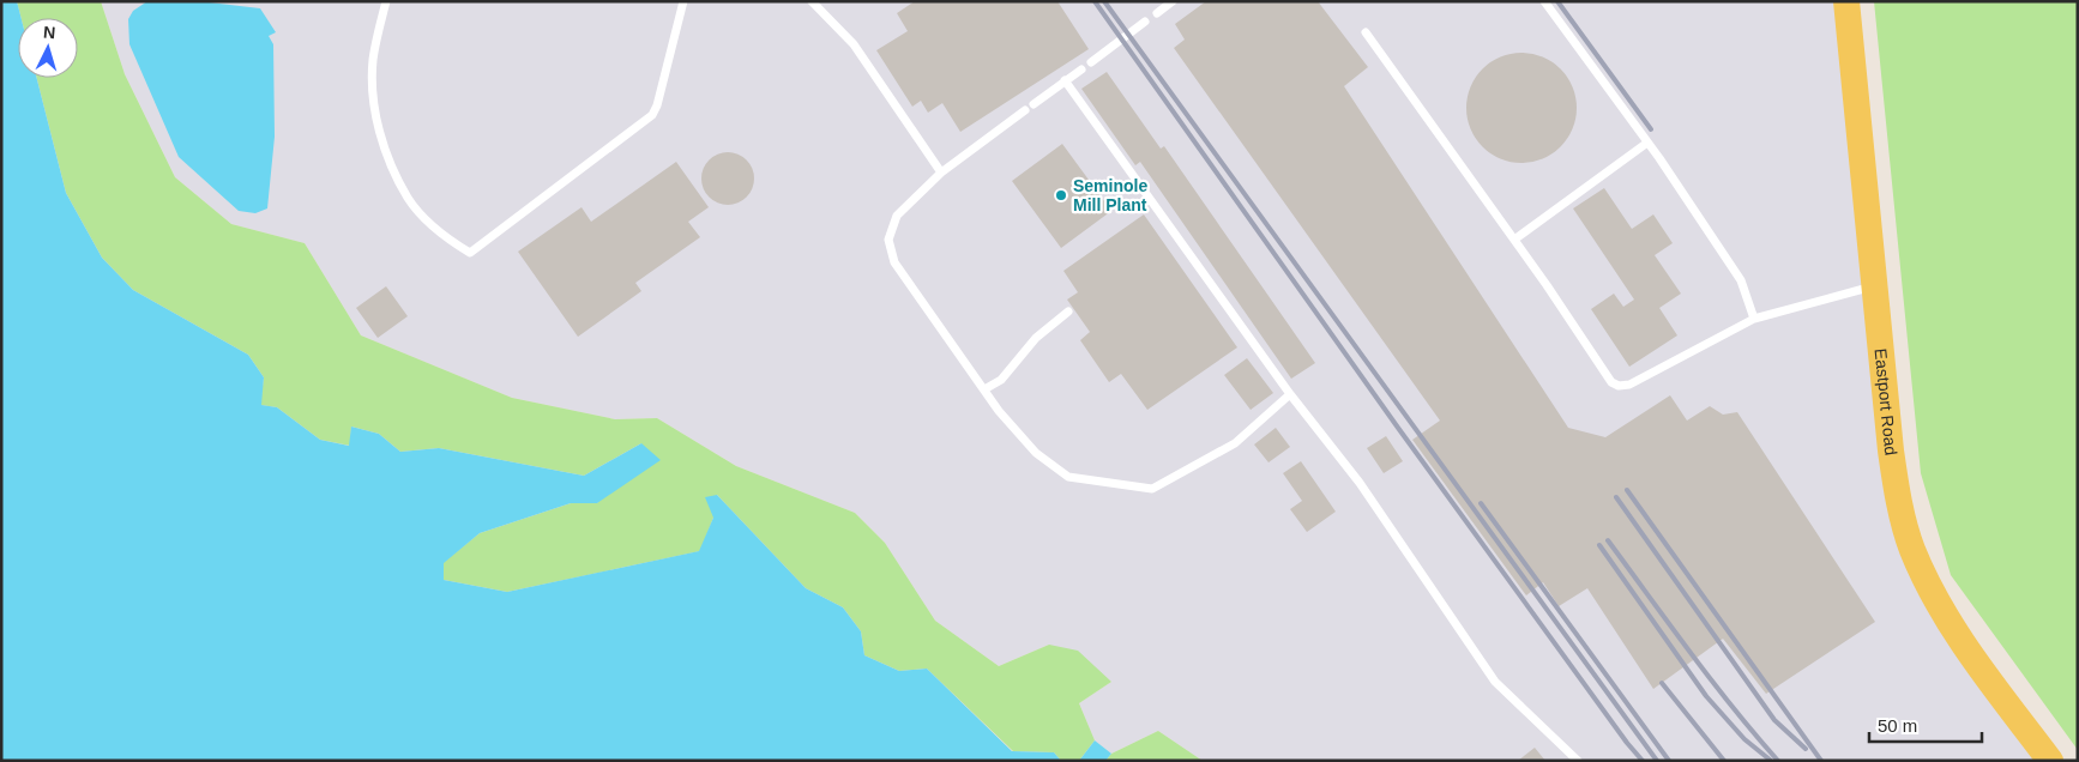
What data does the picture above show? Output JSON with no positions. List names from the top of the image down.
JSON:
{
  "streets": {
    "main road": ["Eastport Road"]
  },
  "places": ["Seminole Mill Plant"],
  "scale_bar": "50 m",
  "north": "top"
}
